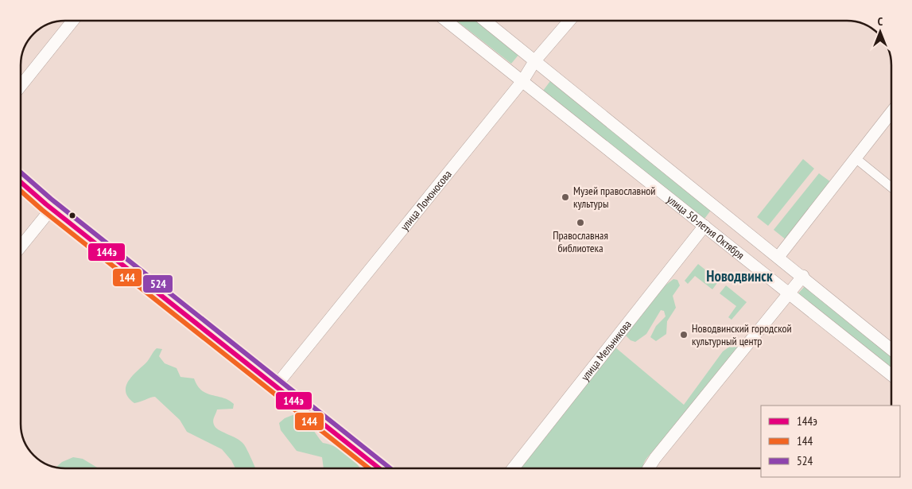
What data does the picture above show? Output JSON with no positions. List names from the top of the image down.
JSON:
{
  "streets": {
    "street": ["улица Ломоносова", "улица 50-летия Октября", "улица Мельникова"]
  },
  "crossings": [
    ["улица Ломоносова", "улица 50-летия Октября"],
    ["улица 50-летия Октября", "улица Мельникова"]
  ],
  "districts": ["Новодвинск"],
  "places": ["Музей православной культуры", "Православная библиотека", "Новодвинский городской культурный центр"],
  "lines": ["transit line 524", "transit line 144э", "transit line 144"],
  "legend": ["144э", "144", "524"],
  "north": "top"
}
